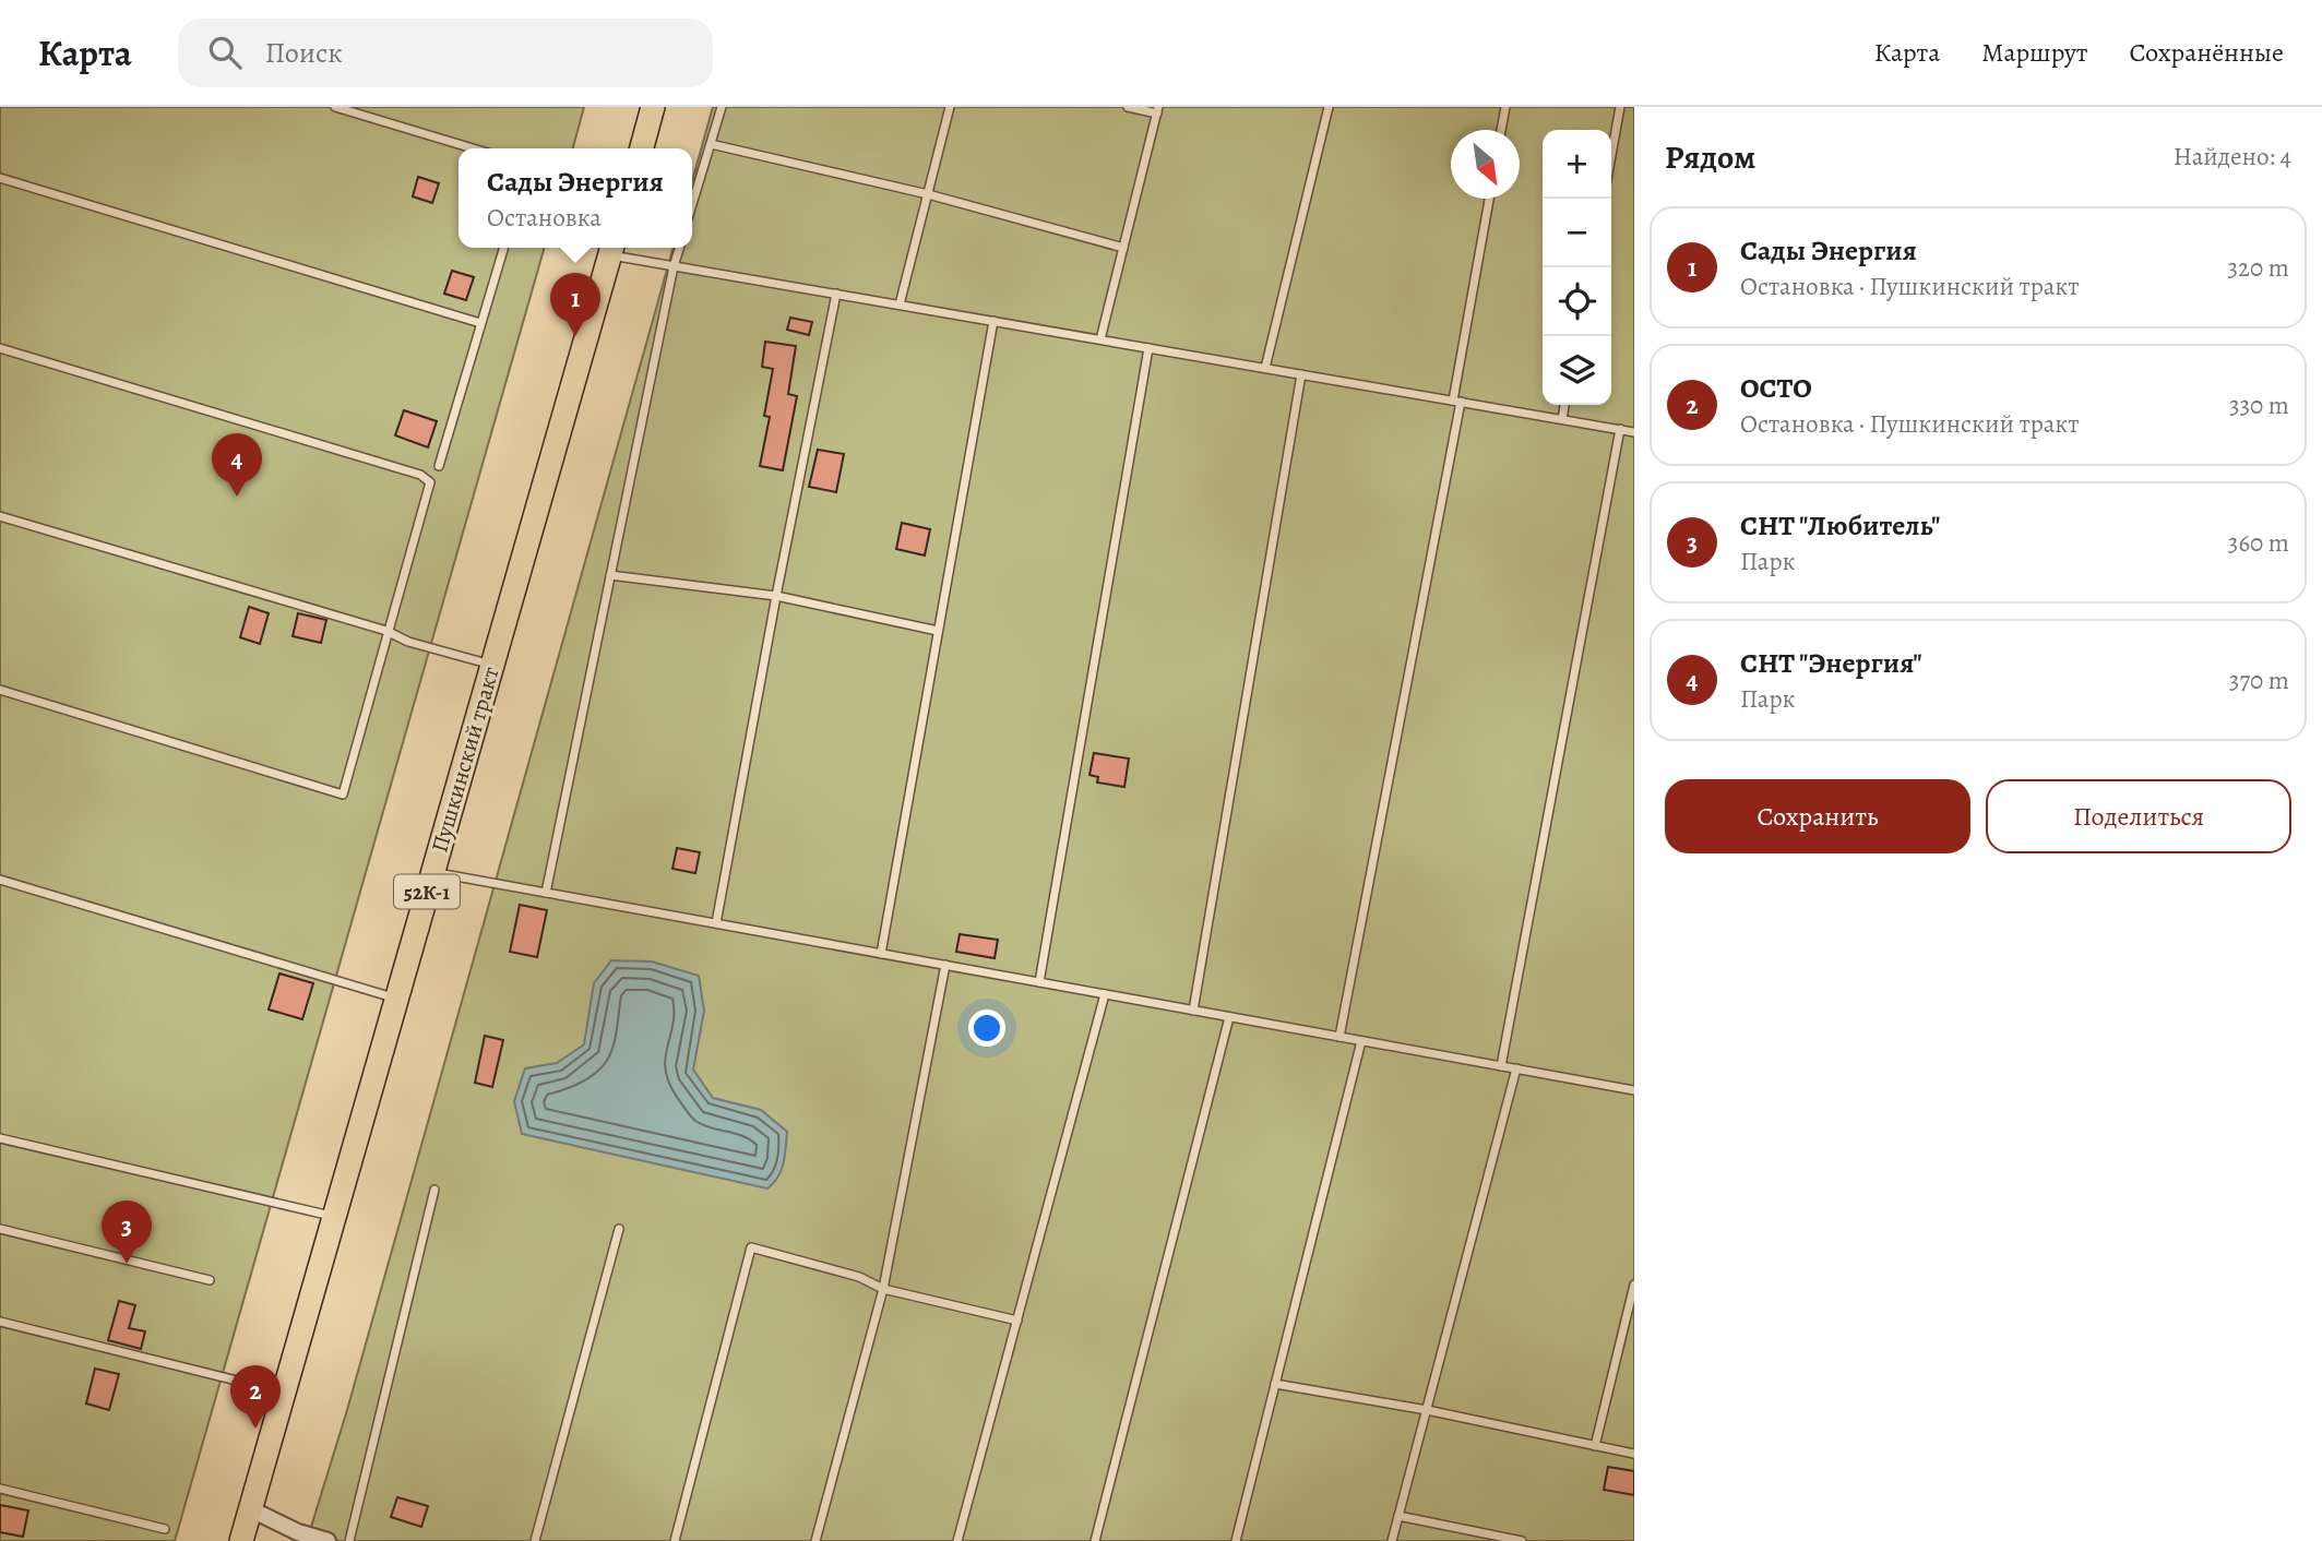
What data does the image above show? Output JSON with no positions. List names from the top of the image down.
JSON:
{
  "streets": {
    "main road": ["Пушкинский тракт", "52К-1"]
  },
  "north": "bottom right",
  "page": {
    "header": "Карта",
    "search": "Поиск",
    "nav": ["Карта", "Маршрут", "Сохранённые"],
    "heading": ["Рядом", "Найдено: 4"],
    "map_buttons": ["+", "−"],
    "popup": ["Сады Энергия", "Остановка"],
    "list": [
      {
        "mark": "1",
        "name": "Сады Энергия",
        "note": "Остановка · Пушкинский тракт",
        "value": "320 m"
      },
      {
        "mark": "2",
        "name": "ОСТО",
        "note": "Остановка · Пушкинский тракт",
        "value": "330 m"
      },
      {
        "mark": "3",
        "name": "СНТ \"Любитель\"",
        "note": "Парк",
        "value": "360 m"
      },
      {
        "mark": "4",
        "name": "СНТ \"Энергия\"",
        "note": "Парк",
        "value": "370 m"
      }
    ],
    "pins": [
      "1",
      "4",
      "3",
      "2"
    ],
    "buttons": ["Сохранить", "Поделиться"]
  }
}
